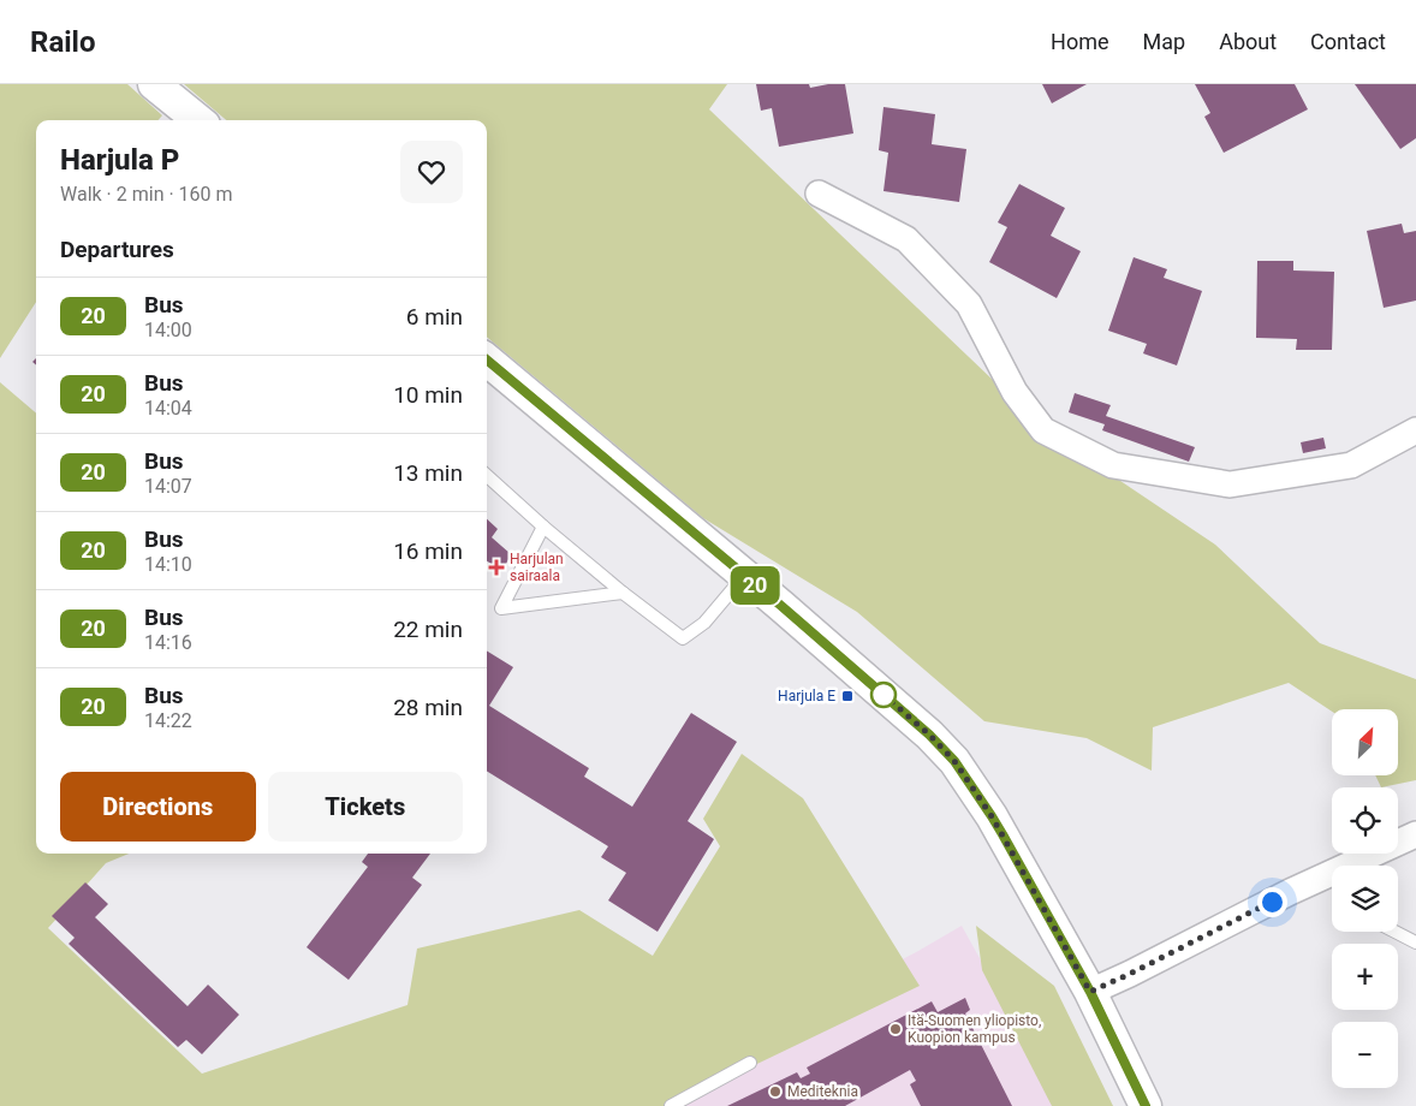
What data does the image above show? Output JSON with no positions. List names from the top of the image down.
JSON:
{
  "places": {
    "health": ["Harjulan sairaala"],
    "transit": ["Harjula E"],
    "other": ["Itä-Suomen yliopisto, Kuopion kampus", "Mediteknia"]
  },
  "lines": ["bus line 20"],
  "north": "top right",
  "page": {
    "header": "Railo",
    "nav": [
      "Home",
      "Map",
      "About",
      "Contact"
    ],
    "on_map": "20",
    "heading": [
      ["Harjula P", "Walk · 2 min · 160 m"],
      "Departures"
    ],
    "list": [
      {
        "mark": "20",
        "name": "Bus",
        "note": "14:00",
        "value": "6 min"
      },
      {
        "mark": "20",
        "name": "Bus",
        "note": "14:04",
        "value": "10 min"
      },
      {
        "mark": "20",
        "name": "Bus",
        "note": "14:07",
        "value": "13 min"
      },
      {
        "mark": "20",
        "name": "Bus",
        "note": "14:10",
        "value": "16 min"
      },
      {
        "mark": "20",
        "name": "Bus",
        "note": "14:16",
        "value": "22 min"
      },
      {
        "mark": "20",
        "name": "Bus",
        "note": "14:22",
        "value": "28 min"
      }
    ],
    "map_buttons": ["+", "−"],
    "buttons": ["Directions", "Tickets"]
  }
}
